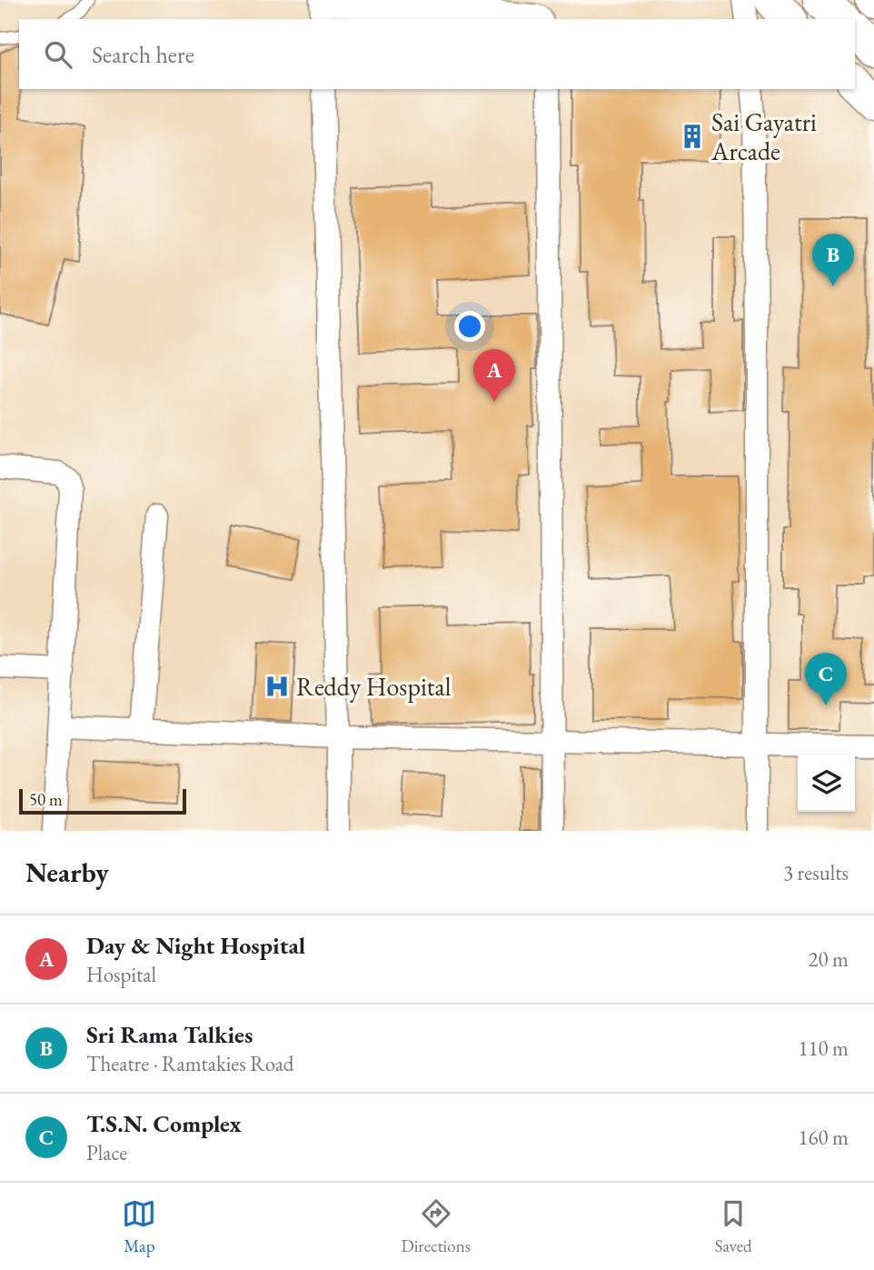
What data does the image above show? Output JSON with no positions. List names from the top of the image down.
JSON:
{
  "places": {
    "building": ["Sai Gayatri Arcade"],
    "hospital": ["Reddy Hospital"]
  },
  "scale_bar": "50 m",
  "page": {
    "search": "Search here",
    "pins": ["B", "A", "C"],
    "scale": "50 m",
    "heading": ["Nearby", "3 results"],
    "list": [
      {
        "mark": "A",
        "name": "Day & Night Hospital",
        "note": "Hospital",
        "value": "20 m"
      },
      {
        "mark": "B",
        "name": "Sri Rama Talkies",
        "note": "Theatre · Ramtakies Road",
        "value": "110 m"
      },
      {
        "mark": "C",
        "name": "T.S.N. Complex",
        "note": "Place",
        "value": "160 m"
      }
    ],
    "nav": ["Map", "Directions", "Saved"]
  }
}
